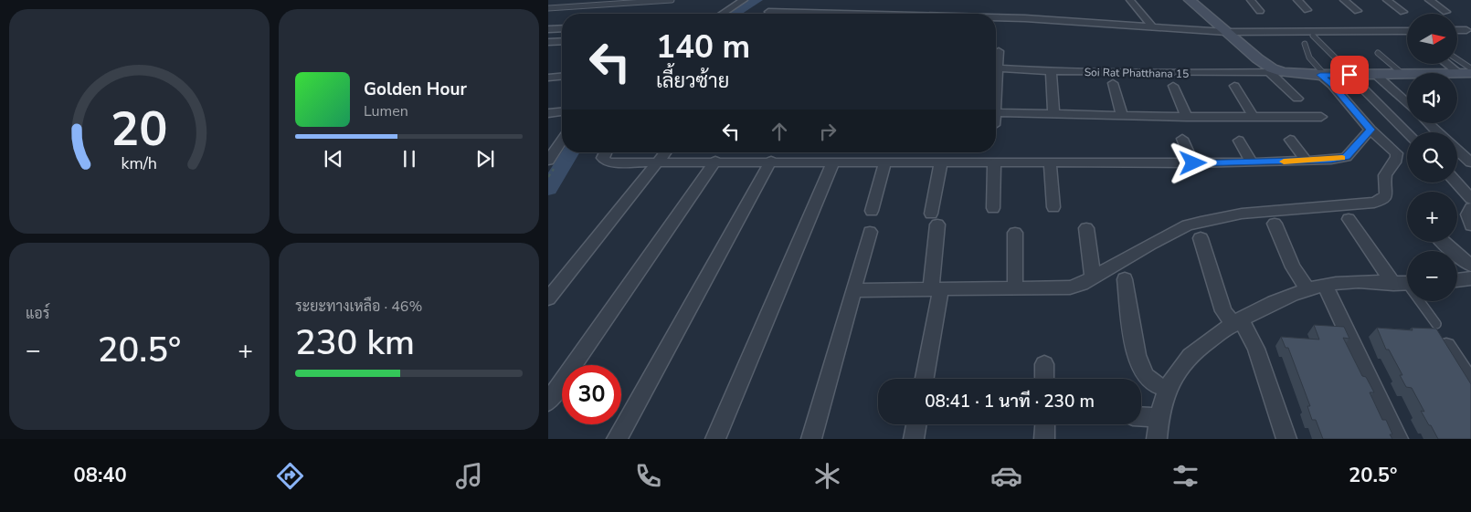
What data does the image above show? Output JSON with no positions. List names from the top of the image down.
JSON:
{
  "streets": {
    "street": ["Soi Rat Phatthana 15"]
  },
  "north": "right",
  "page": {
    "map_buttons": ["+", "−"],
    "turn": ["140 m", "เลี้ยวซ้าย"],
    "song": ["Golden Hour", "Lumen"],
    "tile": [
      "แอร์",
      ["ระยะทางเหลือ · 46%", "230 km"]
    ],
    "heat": ["−", "20.5°", "+"],
    "limit": "30",
    "trip": "08:41 · 1 นาที · 230 m",
    "tabs": ["08:40", "20.5°"],
    "gauge": ["20", "km/h"]
  }
}
